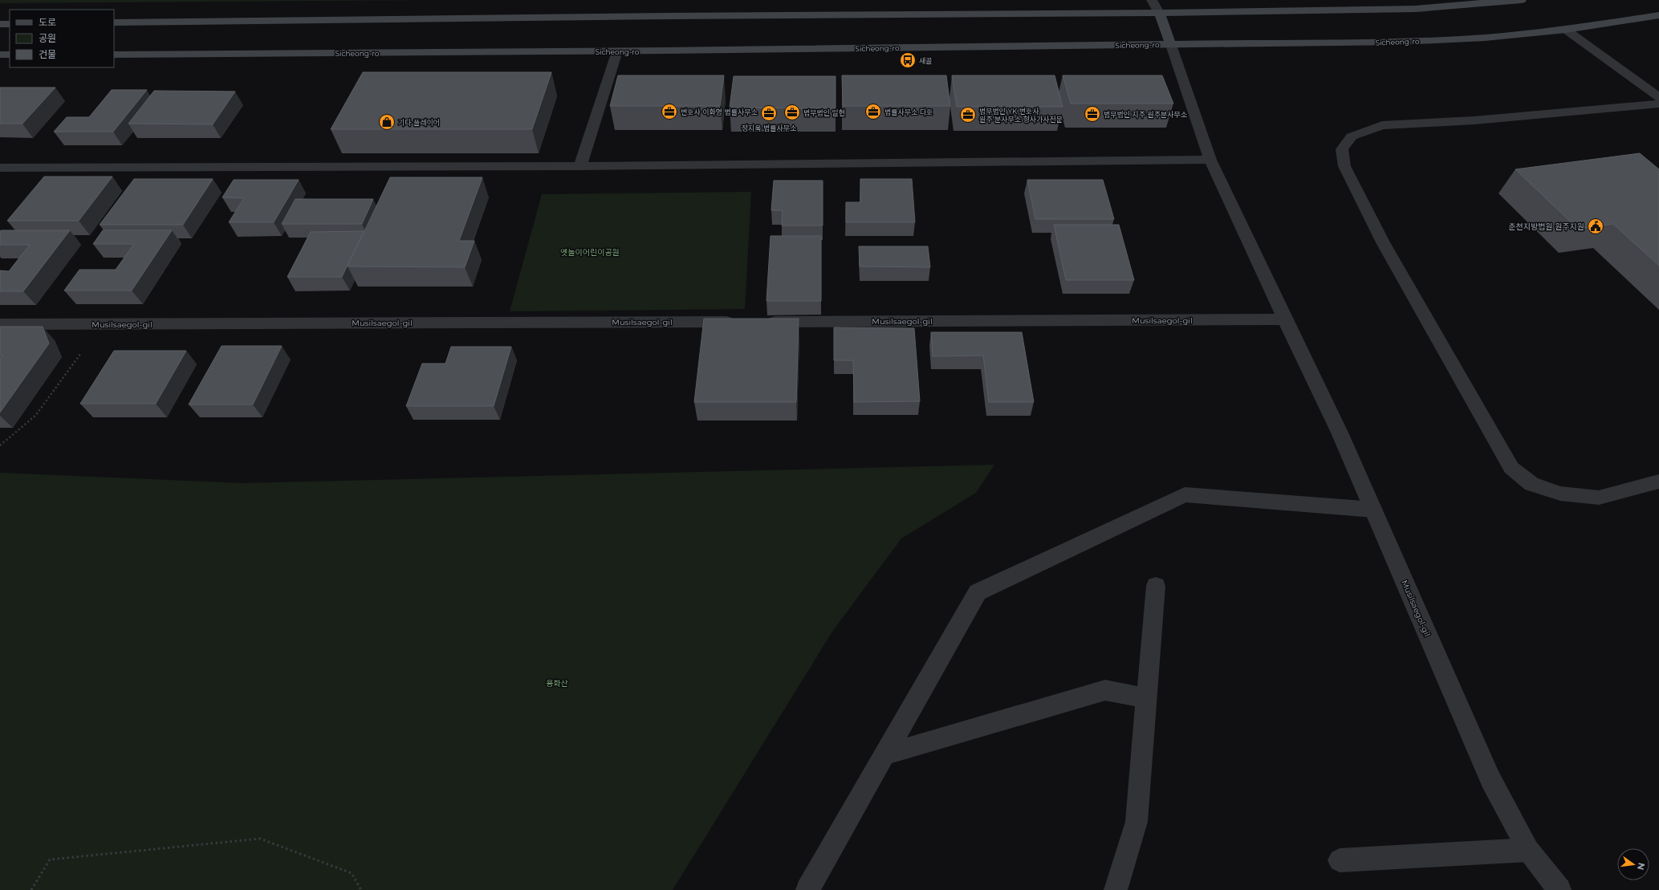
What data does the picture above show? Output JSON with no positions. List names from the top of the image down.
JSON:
{
  "streets": {
    "street": ["Sicheong-ro", "Musilsaegol-gil"]
  },
  "crossings": [
    ["Sicheong-ro", "Musilsaegol-gil"]
  ],
  "parks": ["옛놀이어린이공원", "용화산"],
  "places": {
    "bus stop": ["새골"],
    "office": [
      "변호사 이화영 법률사무소",
      "법률사무소 다호",
      "법무법인 일헌",
      "정지욱 법률사무소",
      "법무법인 지주 원주분사무소",
      "법무법인 YK 변호사 원주 분사무소 형사가사전문"
    ],
    "shop": ["기타 플레이어"],
    "public building": ["춘천지방법원 원주지원"]
  },
  "legend": ["도로", "공원", "건물"],
  "north": "right"
}
